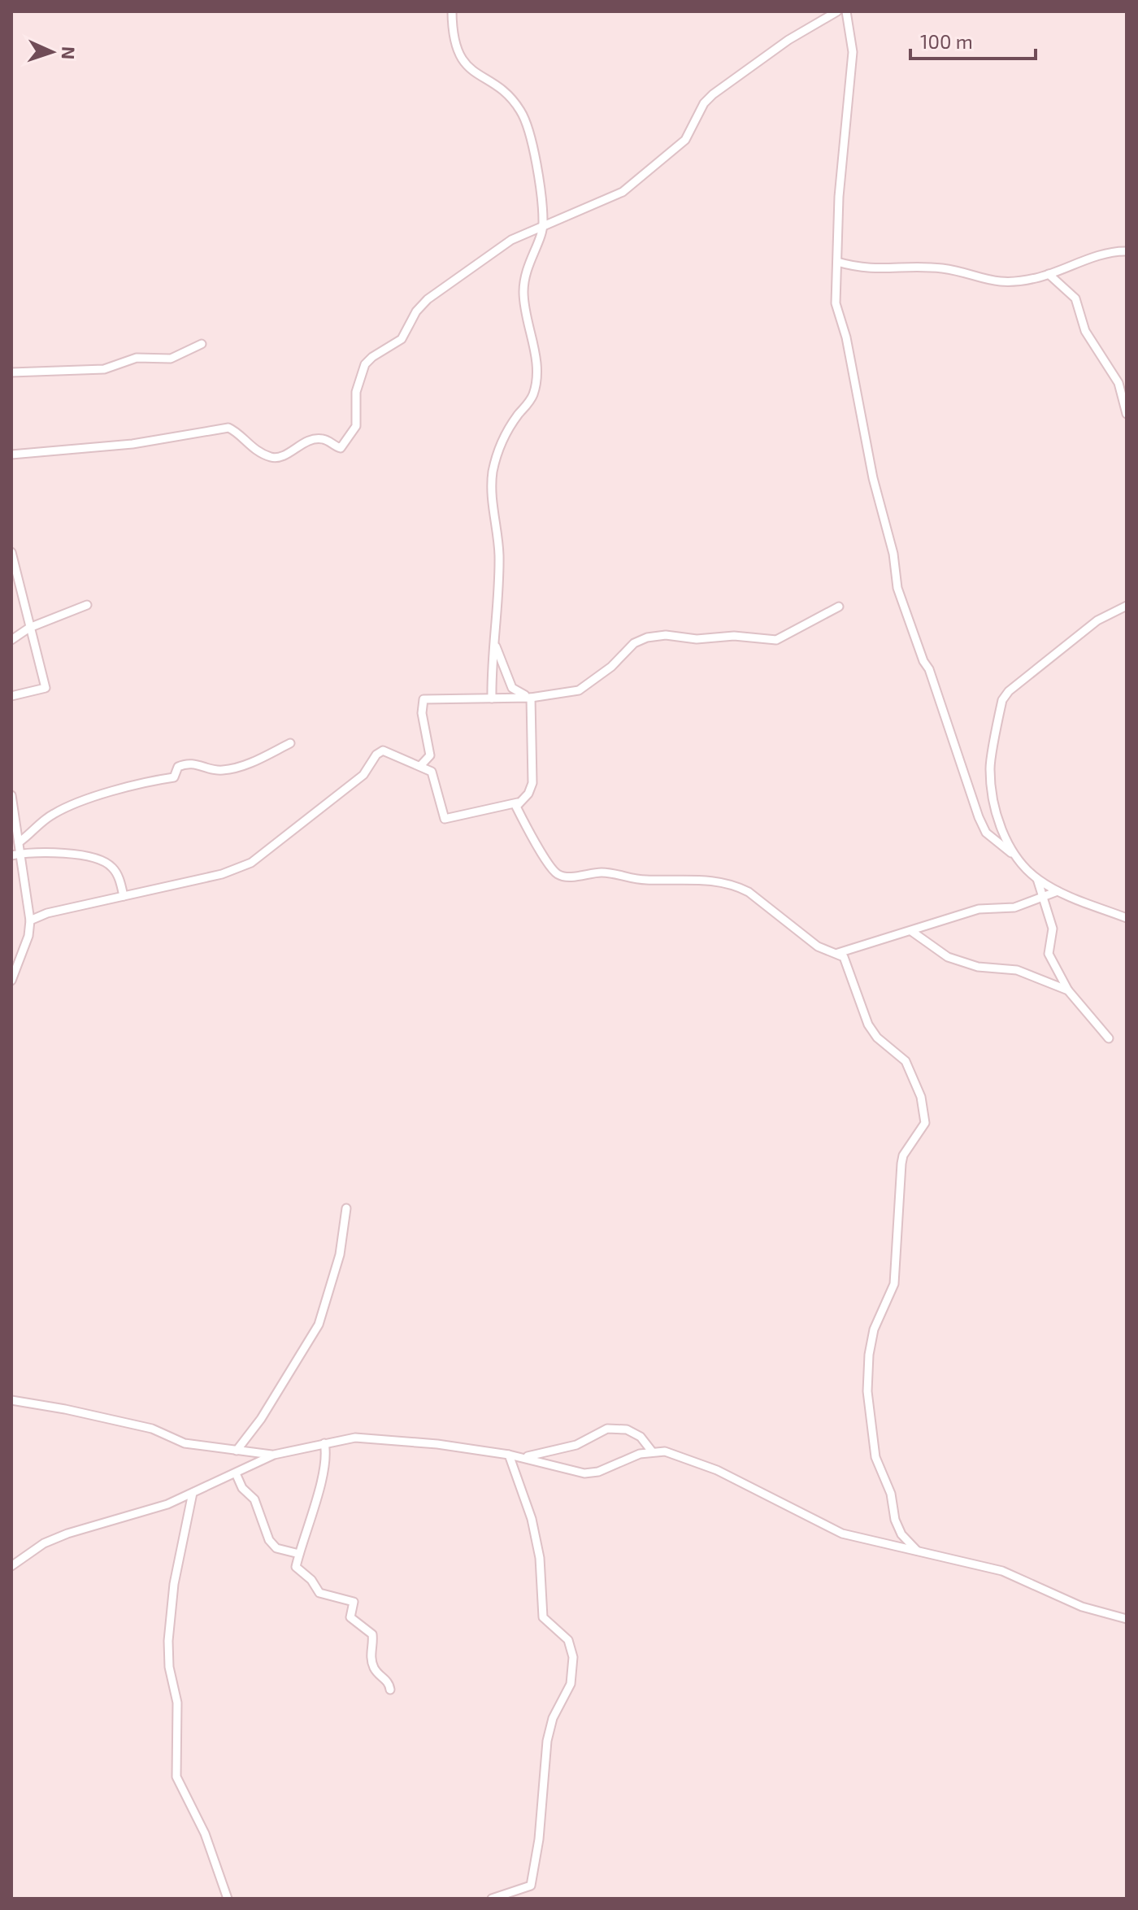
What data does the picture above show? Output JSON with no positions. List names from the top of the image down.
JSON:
{
  "scale_bar": "100 m",
  "north": "right"
}
